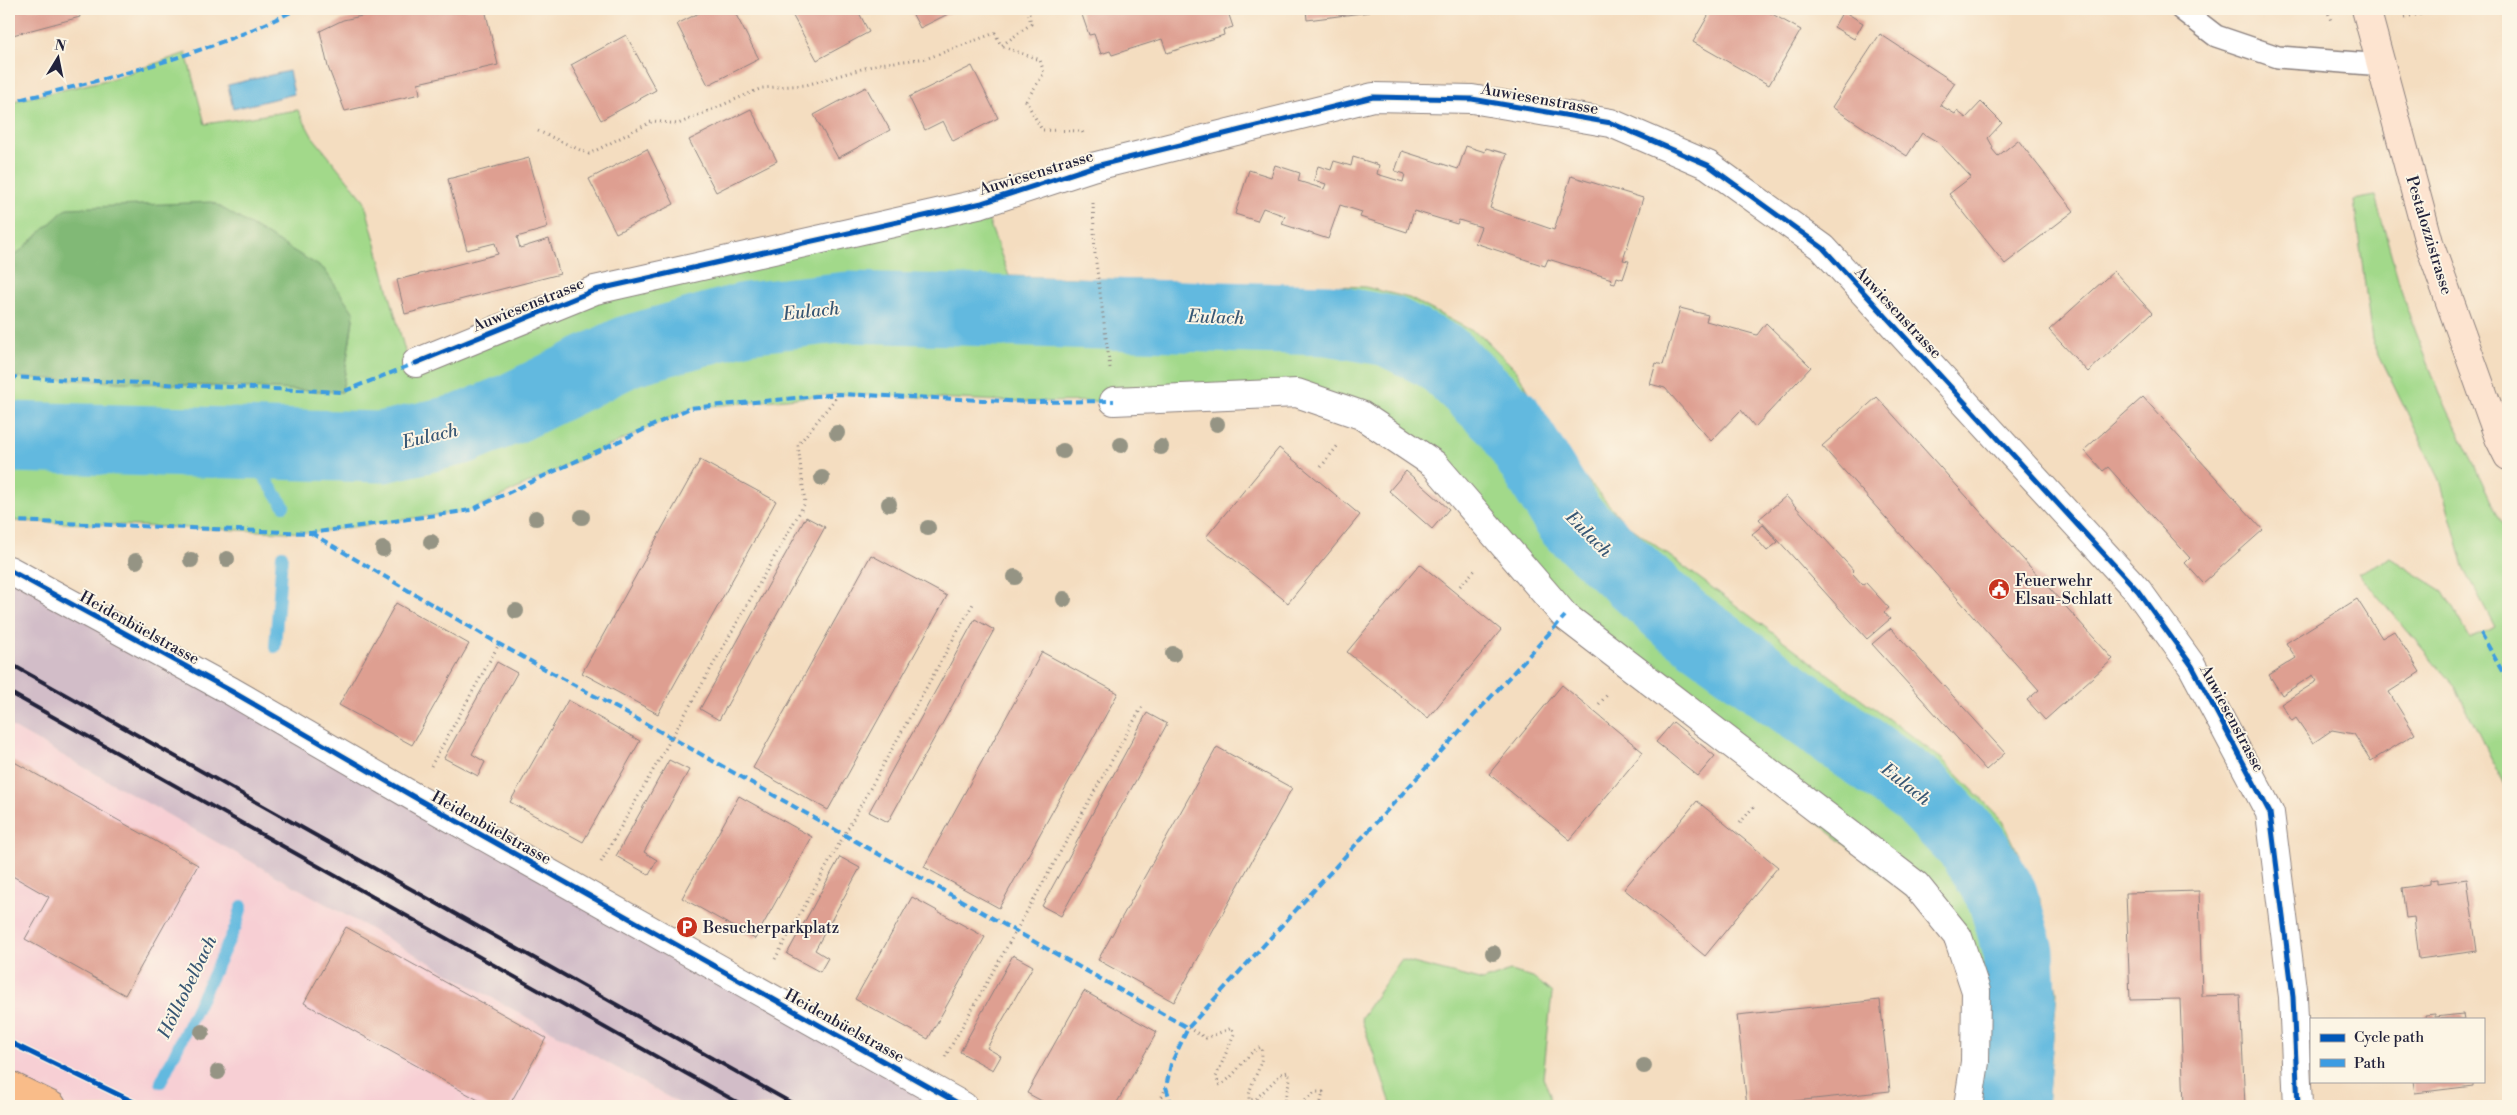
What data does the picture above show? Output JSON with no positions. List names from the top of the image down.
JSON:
{
  "streets": {
    "main road": ["Pestalozzistrasse"],
    "street": ["Auwiesenstrasse", "Heidenbüelstrasse"]
  },
  "water": ["Eulach", "Hölltobelbach"],
  "places": {
    "public building": ["Feuerwehr Elsau-Schlatt"],
    "parking": ["Besucherparkplatz"]
  },
  "legend": ["Cycle path", "Path"],
  "north": "top"
}
